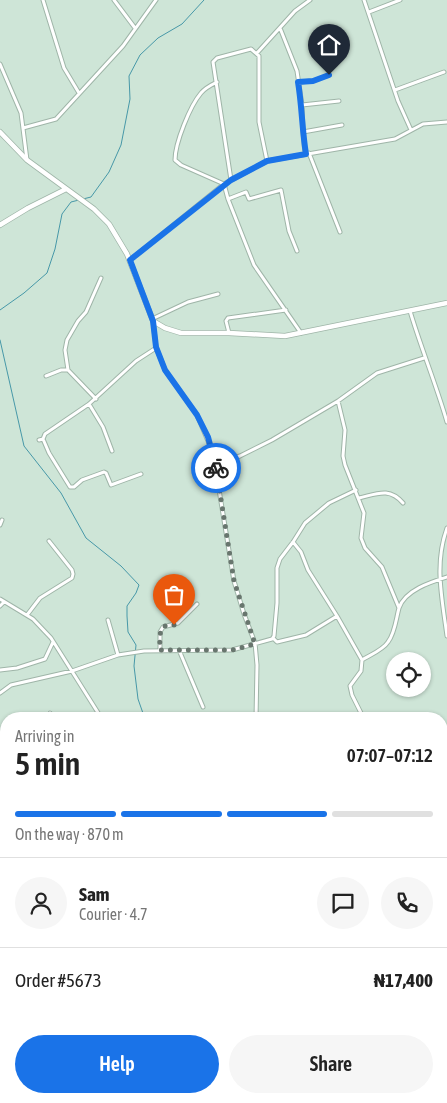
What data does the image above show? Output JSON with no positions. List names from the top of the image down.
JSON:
{
  "page": {
    "heading": ["5 min", "Arriving in", "07:07–07:12"],
    "panel": [
      "Sam",
      "Courier · 4.7",
      "Order #5673",
      "₦17,400"
    ],
    "bar": "On the way · 870 m",
    "buttons": ["Help", "Share"]
  }
}
